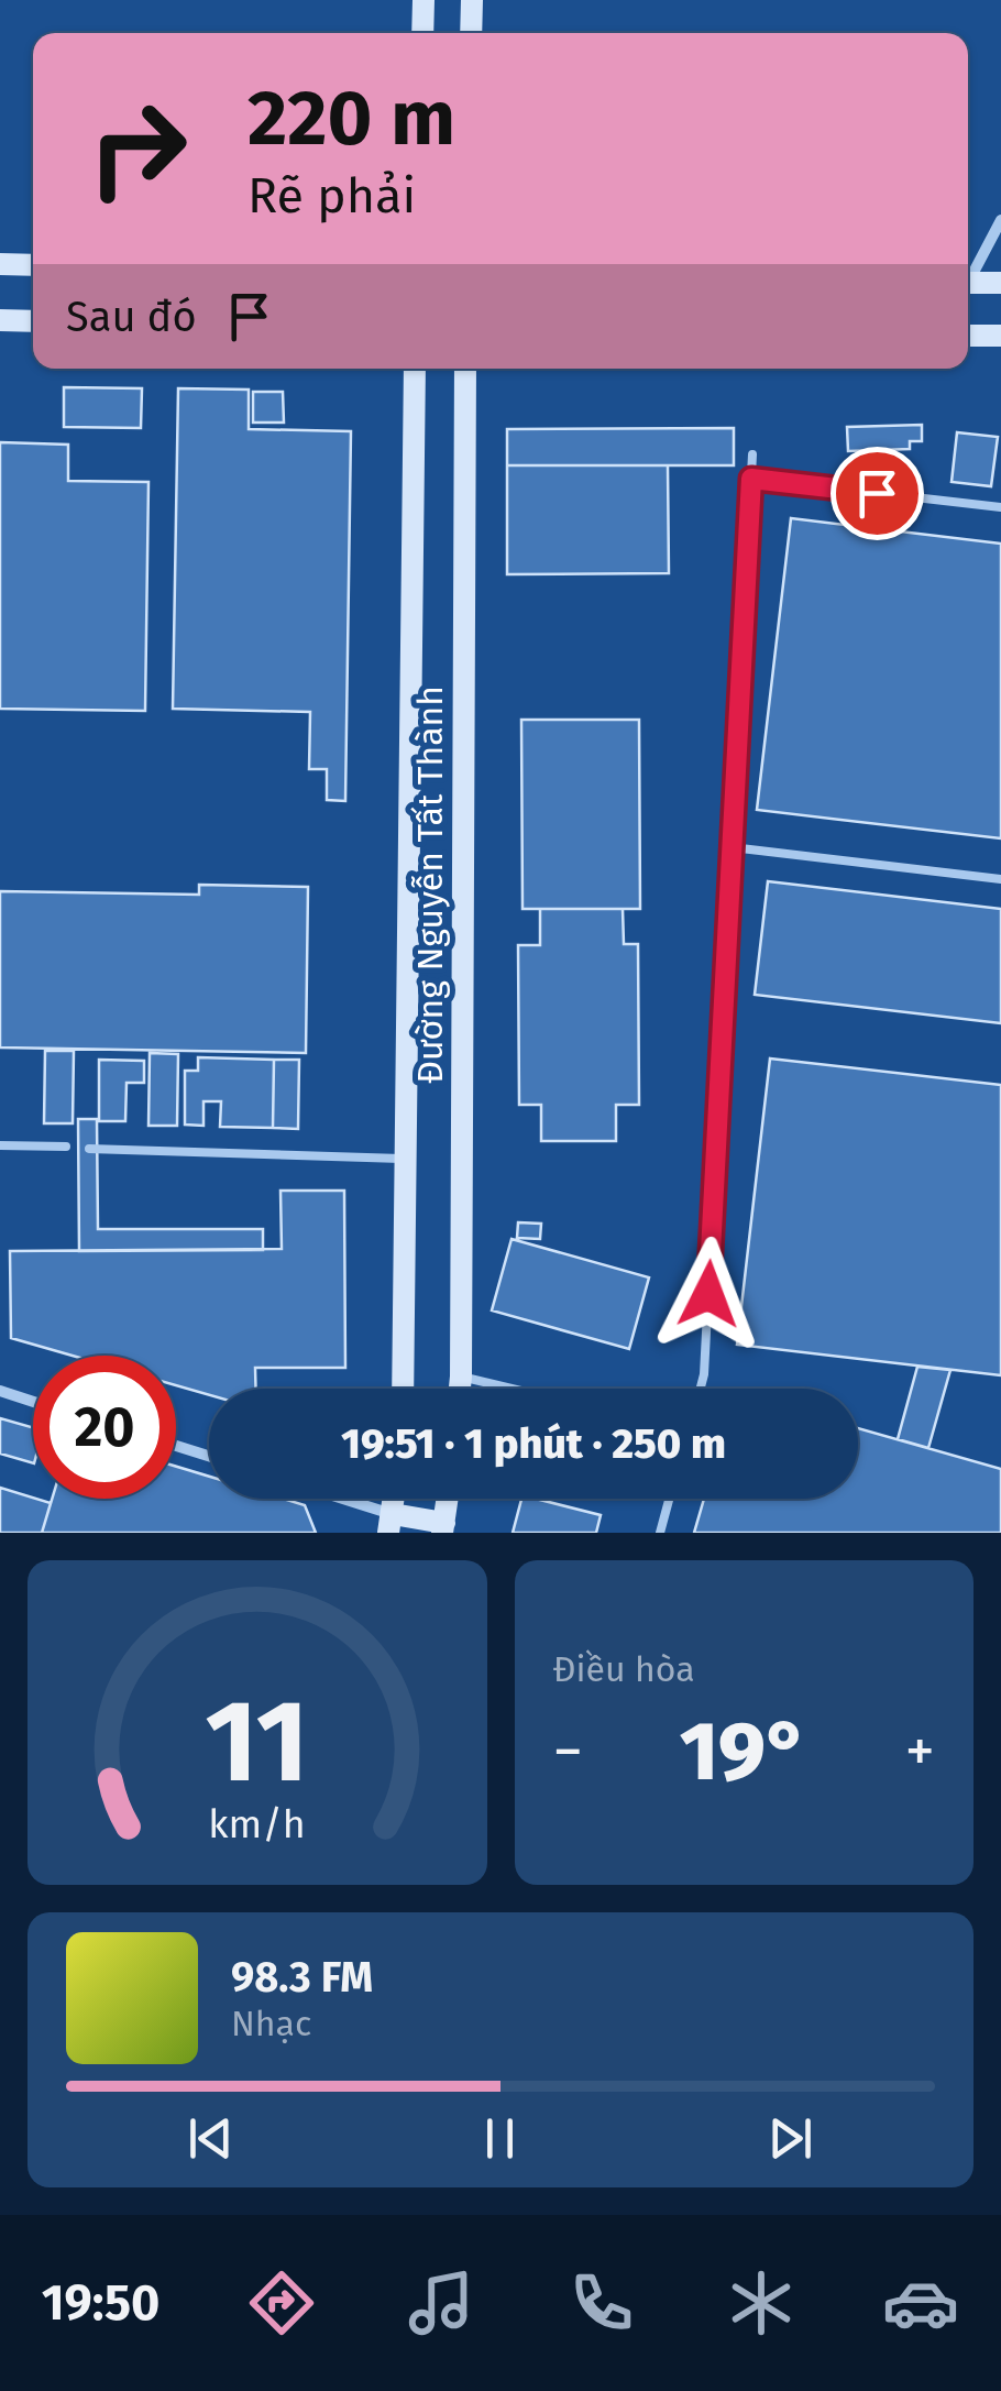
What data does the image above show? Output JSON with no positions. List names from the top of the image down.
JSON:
{
  "streets": {
    "main road": ["Đường Nguyễn Tất Thành"]
  },
  "page": {
    "turn": ["220 m", "Rẽ phải"],
    "then": "Sau đó",
    "limit": "20",
    "trip": "19:51 · 1 phút · 250 m",
    "tile": "Điều hòa",
    "heat": ["−", "19°", "+"],
    "song": ["98.3 FM", "Nhạc"],
    "tabs": "19:50",
    "gauge": ["11", "km/h"]
  }
}
